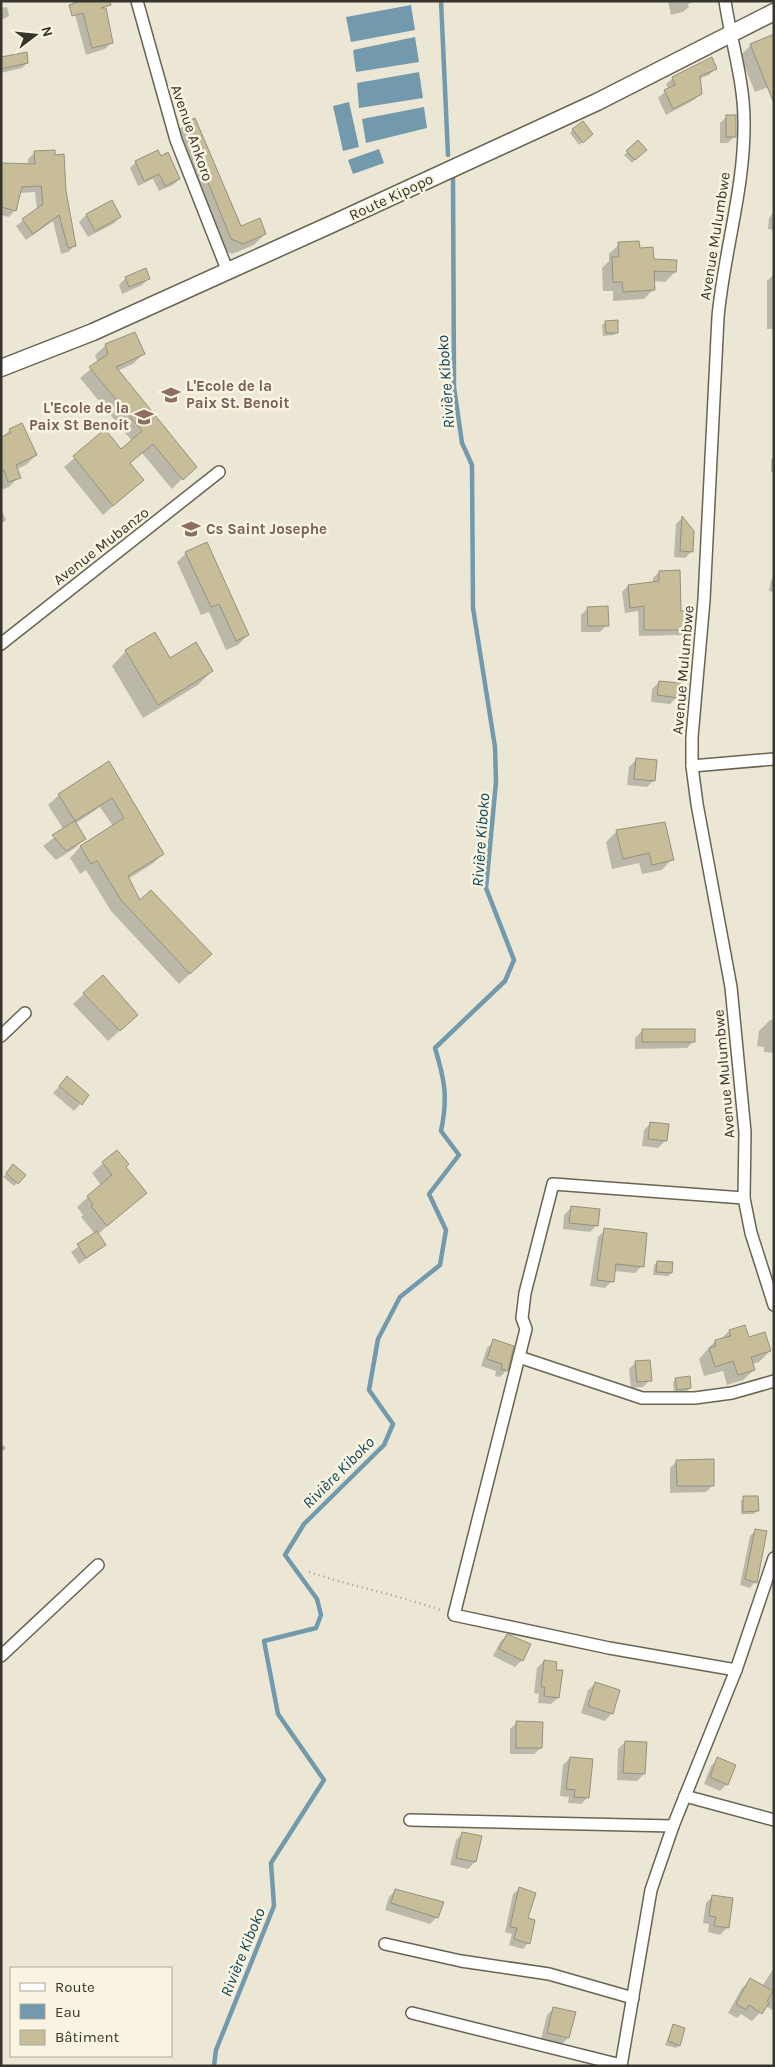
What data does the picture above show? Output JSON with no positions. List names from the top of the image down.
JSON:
{
  "streets": {
    "main road": ["Route Kipopo"],
    "street": ["Avenue Ankoro", "Avenue Mulumbwe", "Avenue Mubanzo"]
  },
  "crossings": [
    ["Avenue Ankoro", "Route Kipopo"],
    ["Route Kipopo", "Avenue Mulumbwe"]
  ],
  "water": ["Rivière Kiboko"],
  "places": {
    "school or university": ["L'Ecole de la Paix St. Benoit", "L'Ecole de la Paix St Benoit", "Cs Saint Josephe"]
  },
  "legend": ["Route", "Eau", "Bâtiment"],
  "north": "right"
}
